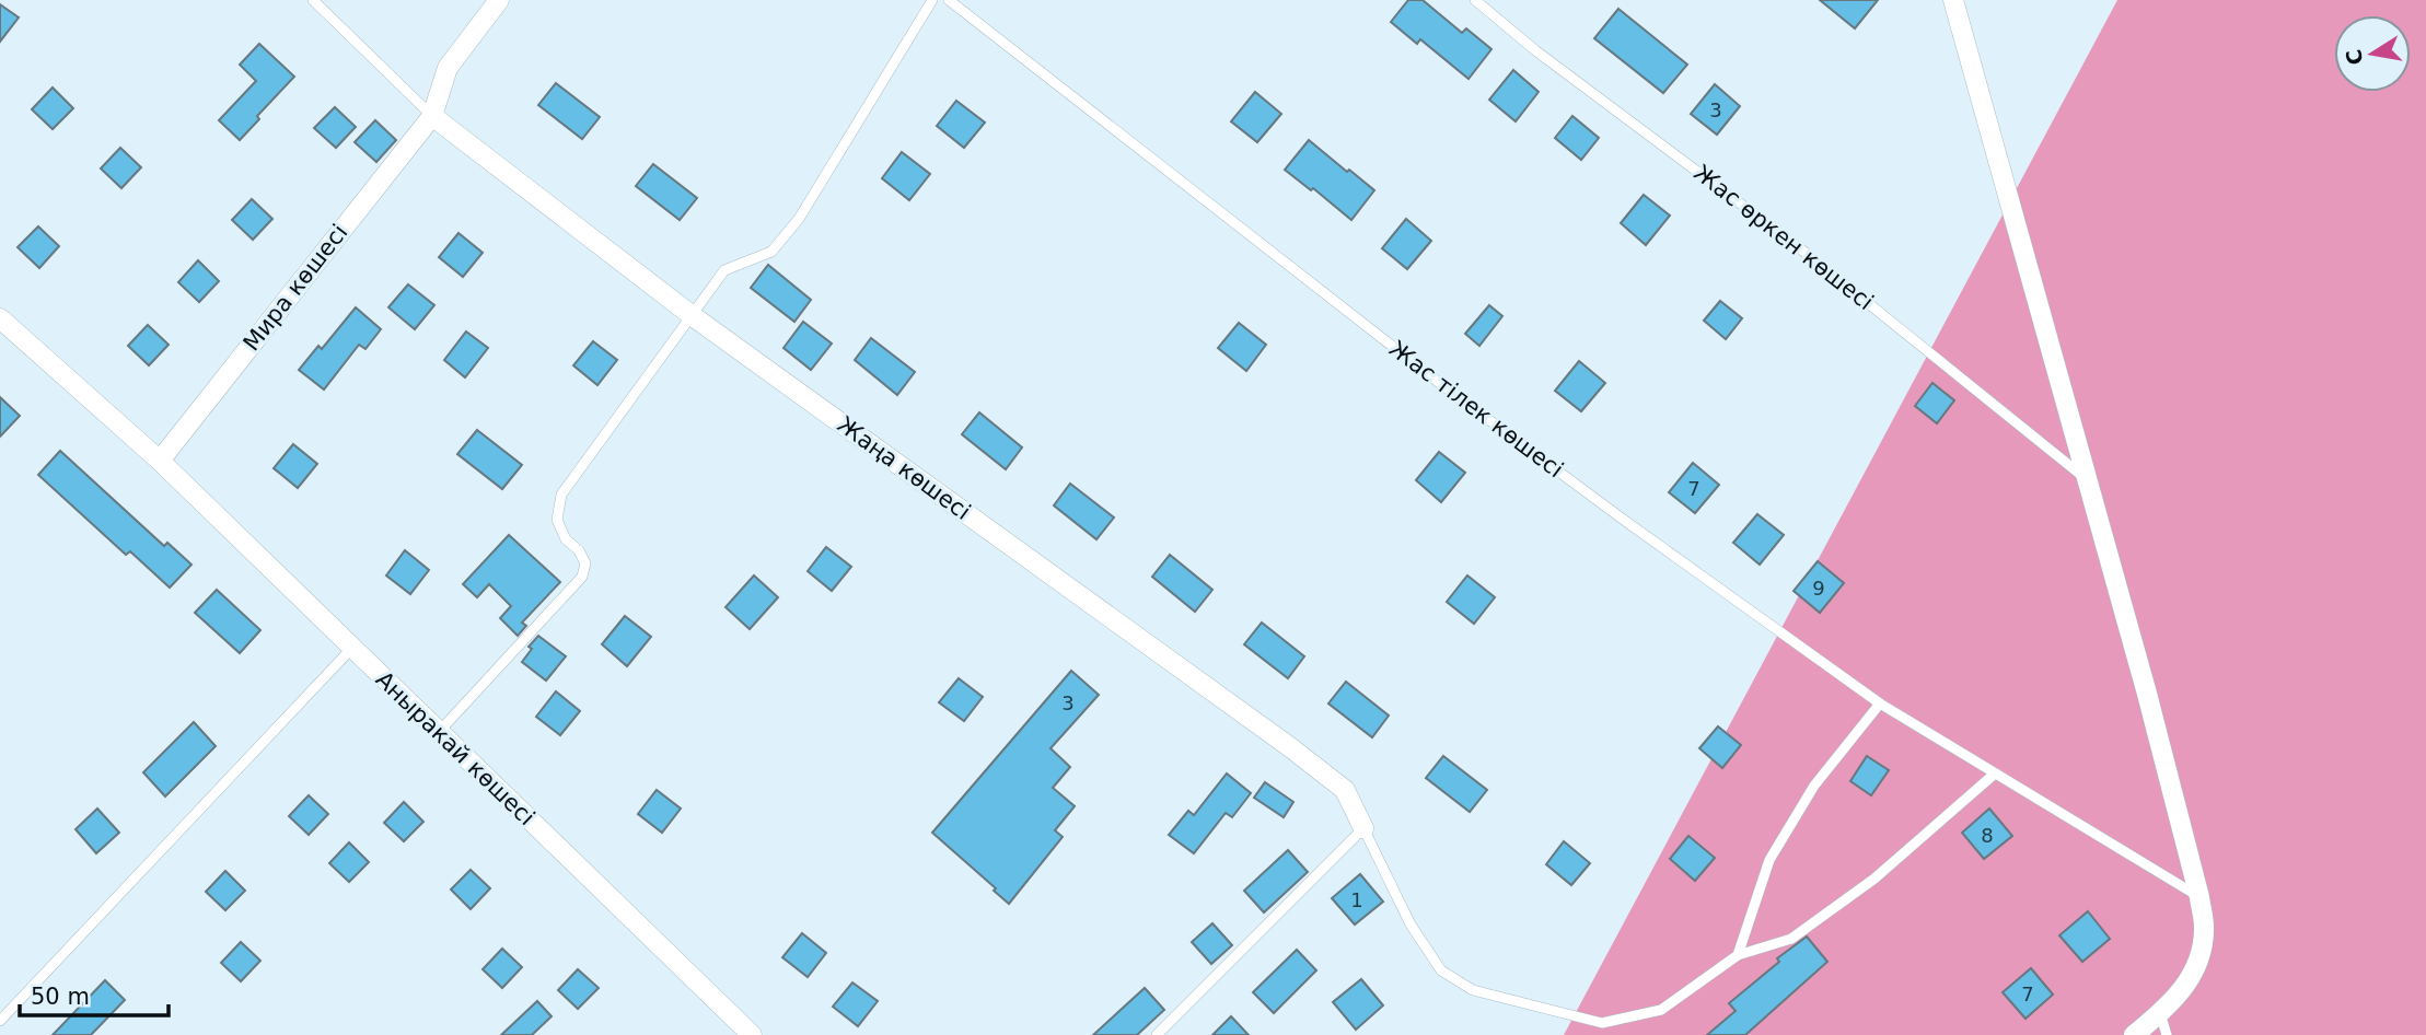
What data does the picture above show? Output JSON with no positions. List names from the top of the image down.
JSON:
{
  "streets": {
    "street": ["Мира көшесі", "Жаңа көшесі", "Аныракай көшесі"],
    "lane": ["Жас өркен көшесі", "Жас тілек көшесі"]
  },
  "crossings": [
    ["Мира көшесі", "Жаңа көшесі"],
    ["Мира көшесі", "Аныракай көшесі"]
  ],
  "house_numbers": [
    "3",
    "7",
    "9",
    "3",
    "8",
    "1",
    "7"
  ],
  "scale_bar": "50 m",
  "north": "left"
}
